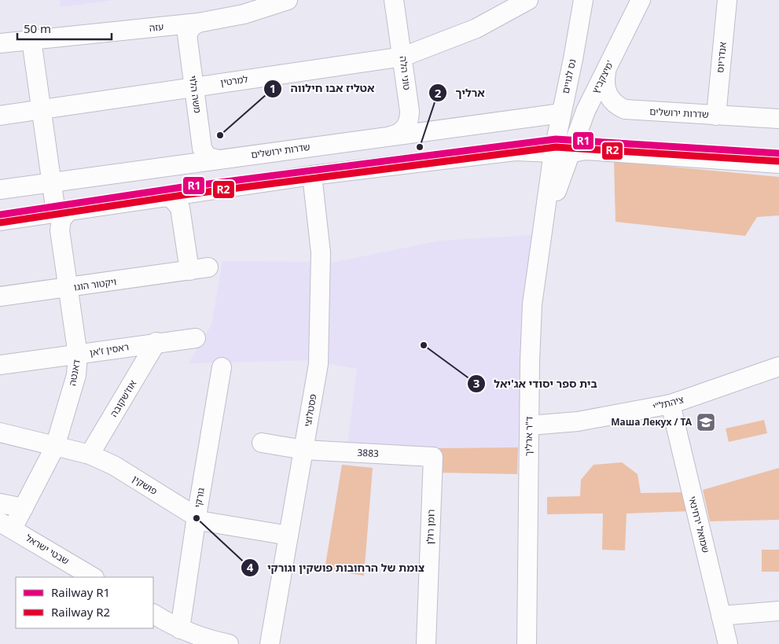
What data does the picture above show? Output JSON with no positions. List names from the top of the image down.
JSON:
{
  "streets": {
    "street": [
      "עזה",
      "אנדריוס",
      "טוני הלה",
      "נס לגויים",
      "מיצקביץ'",
      "למרטין",
      "משה הלוי",
      "שדרות ירושלים",
      "ויקטור הוגו",
      "ראסין ז'אן",
      "דאנטה",
      "אוז'שקובה",
      "ציהתל\"י",
      "פסטלוצי",
      "ד\"ר ארליך",
      "3883",
      "פושקין",
      "גורקי",
      "שמואל ירחינאי",
      "רומן רולן",
      "שבטי ישראל"
    ]
  },
  "crossings": [
    ["עזה", "משה הלוי"],
    ["אנדריוס", "שדרות ירושלים"],
    ["טוני הלה", "למרטין"],
    ["טוני הלה", "שדרות ירושלים"],
    ["נס לגויים", "מיצקביץ'"],
    ["נס לגויים", "שדרות ירושלים"],
    ["נס לגויים", "ד\"ר ארליך"],
    ["מיצקביץ'", "שדרות ירושלים"],
    ["מיצקביץ'", "ד\"ר ארליך"],
    ["למרטין", "משה הלוי"],
    ["משה הלוי", "שדרות ירושלים"],
    ["שדרות ירושלים", "פסטלוצי"],
    ["ויקטור הוגו", "דאנטה"],
    ["ראסין ז'אן", "דאנטה"],
    ["ראסין ז'אן", "אוז'שקובה"],
    ["דאנטה", "פושקין"],
    ["דאנטה", "שבטי ישראל"],
    ["אוז'שקובה", "פושקין"],
    ["ציהתל\"י", "ד\"ר ארליך"],
    ["ציהתל\"י", "שמואל ירחינאי"],
    ["פסטלוצי", "3883"],
    ["פסטלוצי", "פושקין"],
    ["3883", "רומן רולן"],
    ["פושקין", "גורקי"]
  ],
  "places": {
    "other": [
      "אטליז אבו חילווה",
      "ארליך",
      "בית ספר יסודי אג'יאל",
      "צומת של הרחובות פושקין וגורקי"
    ],
    "school or university": ["Маша Лекух / ТА"]
  },
  "lines": ["rail line R1", "rail line R2"],
  "legend": ["Railway R1", "Railway R2"],
  "scale_bar": "50 m"
}
